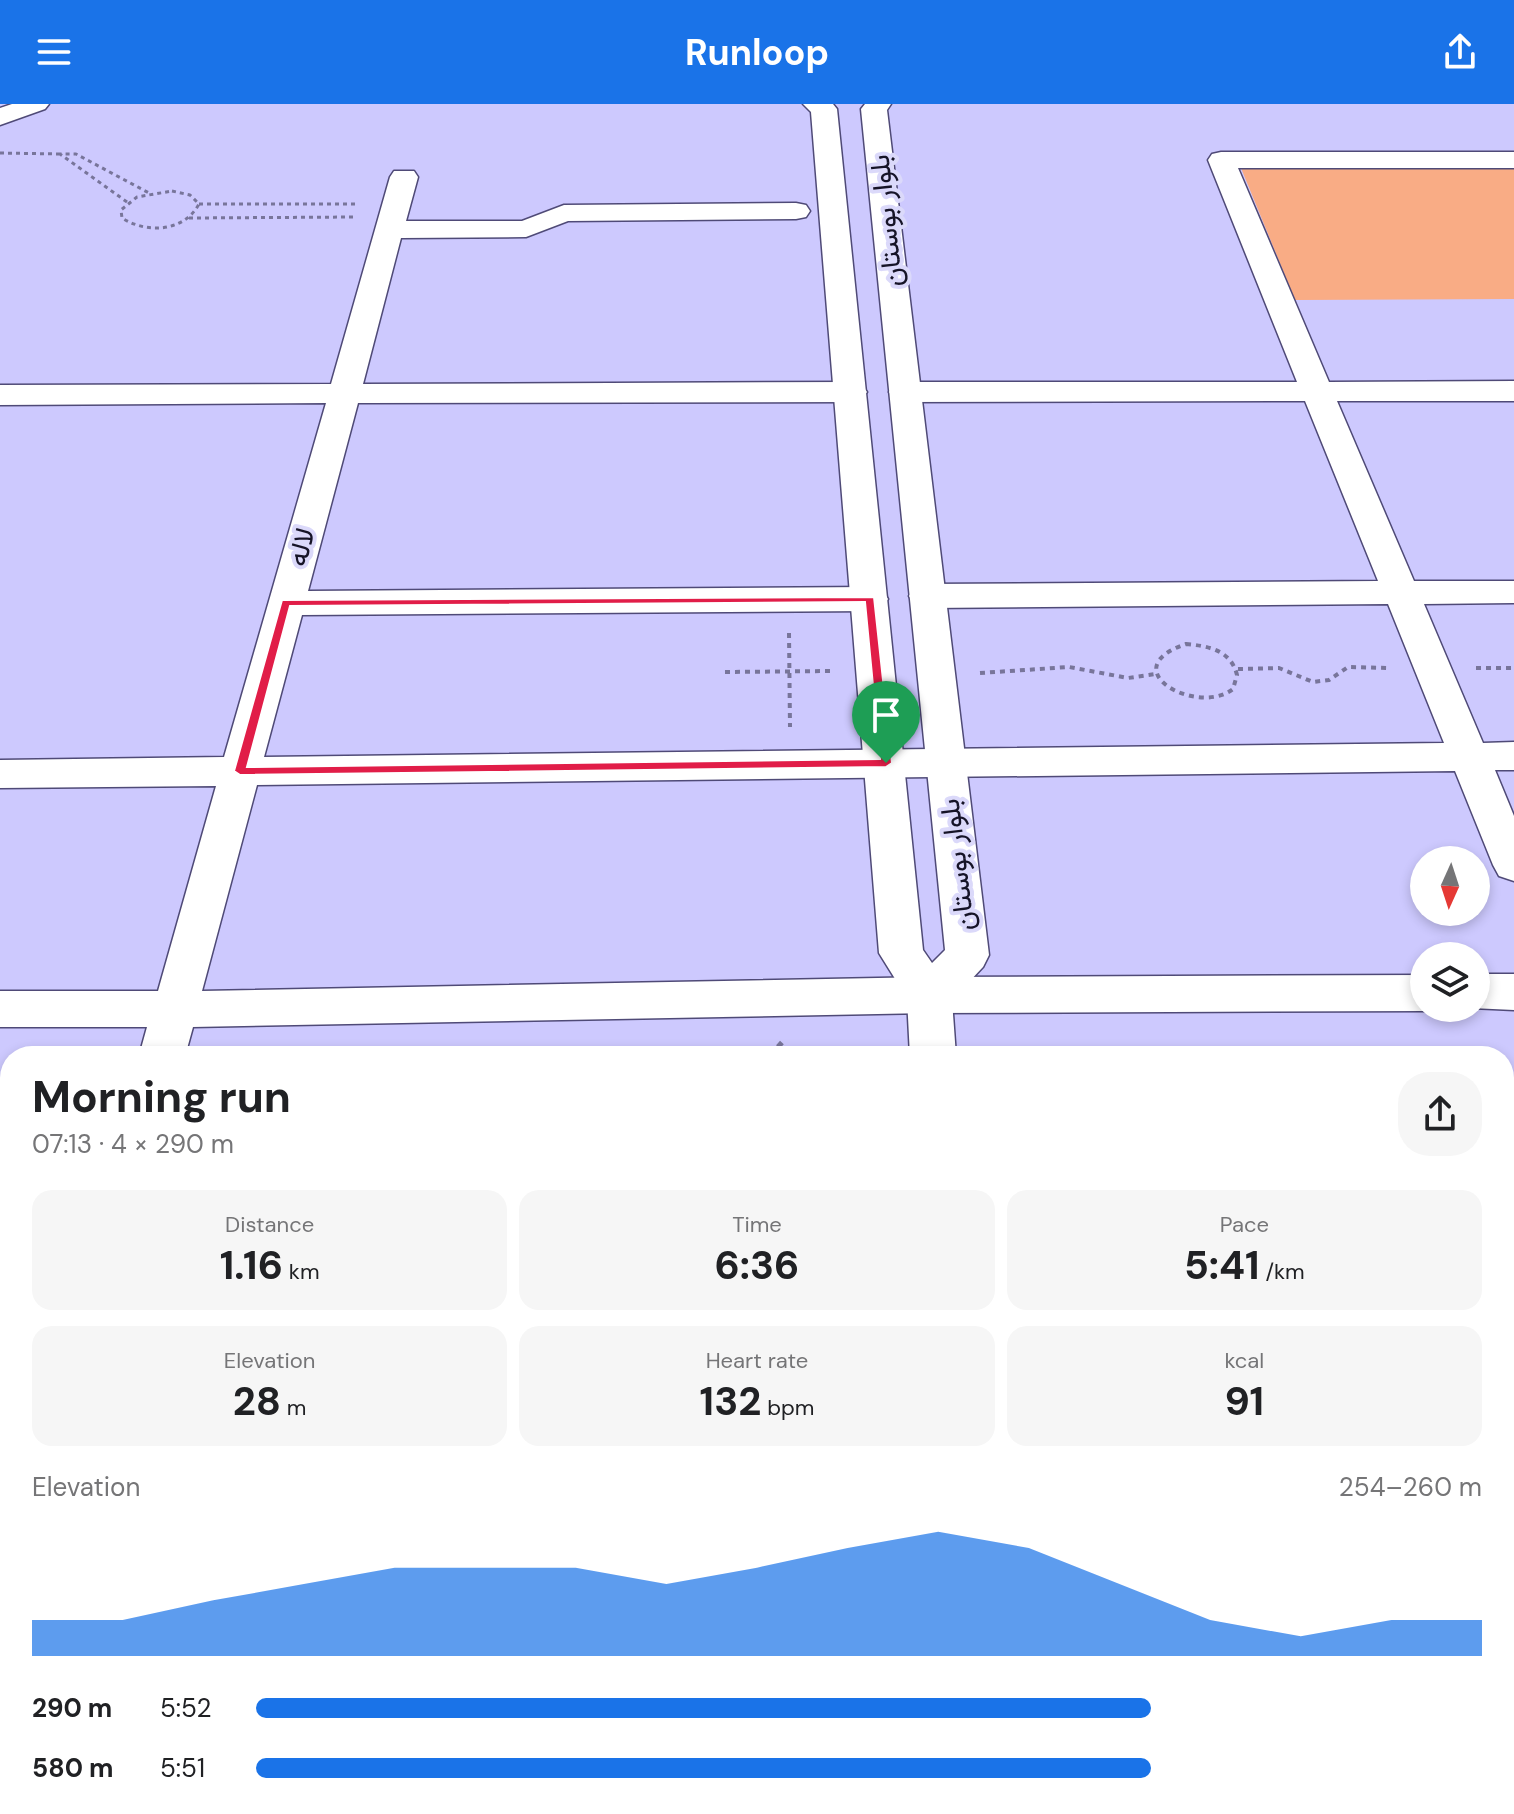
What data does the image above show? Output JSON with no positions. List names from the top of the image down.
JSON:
{
  "streets": {
    "street": ["بلوار بوستان", "لاله"]
  },
  "north": "bottom",
  "page": {
    "header": "Runloop",
    "heading": ["Morning run", "07:13 · 4 × 290 m"],
    "stats": [
      ["Distance", "1.16 km"],
      ["Time", "6:36"],
      ["Pace", "5:41 /km"],
      ["Elevation", "28 m"],
      ["Heart rate", "132 bpm"],
      ["kcal", "91"]
    ],
    "chart": ["Elevation", "254–260 m"],
    "list": [
      {
        "name": "290 m",
        "note": "5:52"
      },
      {
        "name": "580 m",
        "note": "5:51"
      }
    ]
  }
}
